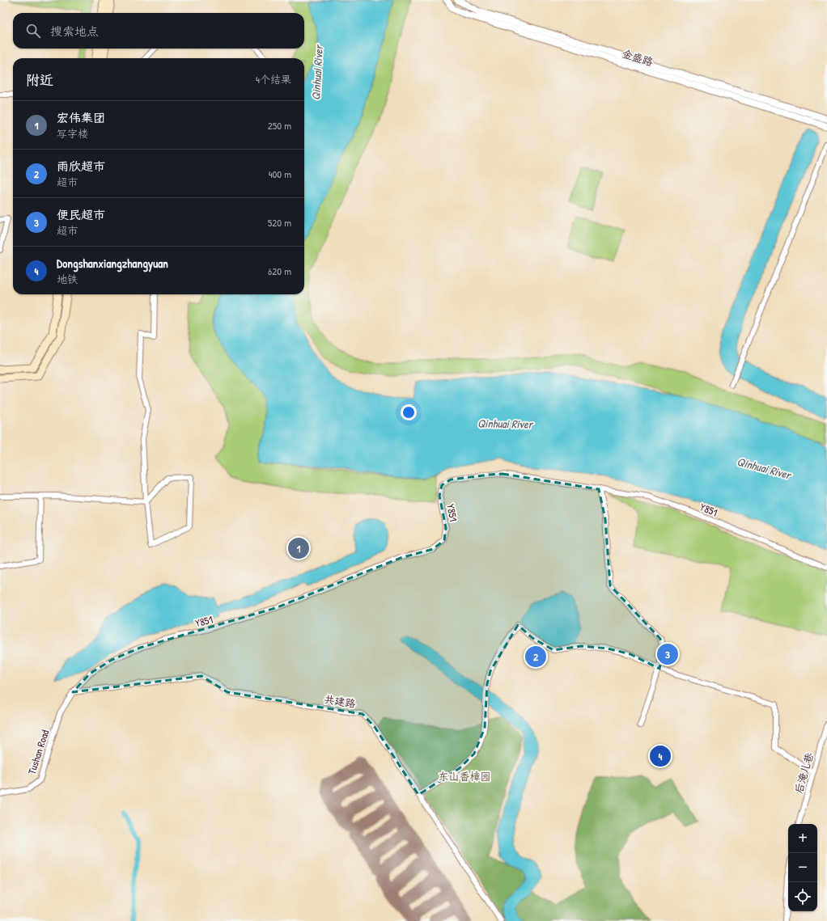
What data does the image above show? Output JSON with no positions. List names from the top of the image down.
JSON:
{
  "streets": {
    "street": [
      "金盛路",
      "Y851",
      "共建路",
      "Tushan Road",
      "后淹儿巷"
    ]
  },
  "crossings": [
    ["Y851", "共建路"],
    ["Y851", "Tushan Road"],
    ["共建路", "Tushan Road"]
  ],
  "water": ["Qinhuai River"],
  "parks": ["东山香樟园"],
  "page": {
    "search": "搜索地点",
    "heading": ["附近", "4个结果"],
    "list": [
      {
        "mark": "1",
        "name": "宏伟集团",
        "note": "写字楼",
        "value": "250 m"
      },
      {
        "mark": "2",
        "name": "雨欣超市",
        "note": "超市",
        "value": "400 m"
      },
      {
        "mark": "3",
        "name": "便民超市",
        "note": "超市",
        "value": "520 m"
      },
      {
        "mark": "4",
        "name": "Dongshanxiangzhangyuan",
        "note": "地铁",
        "value": "620 m"
      }
    ],
    "pins": [
      "1",
      "3",
      "2",
      "4"
    ],
    "map_buttons": ["+", "−"]
  }
}
